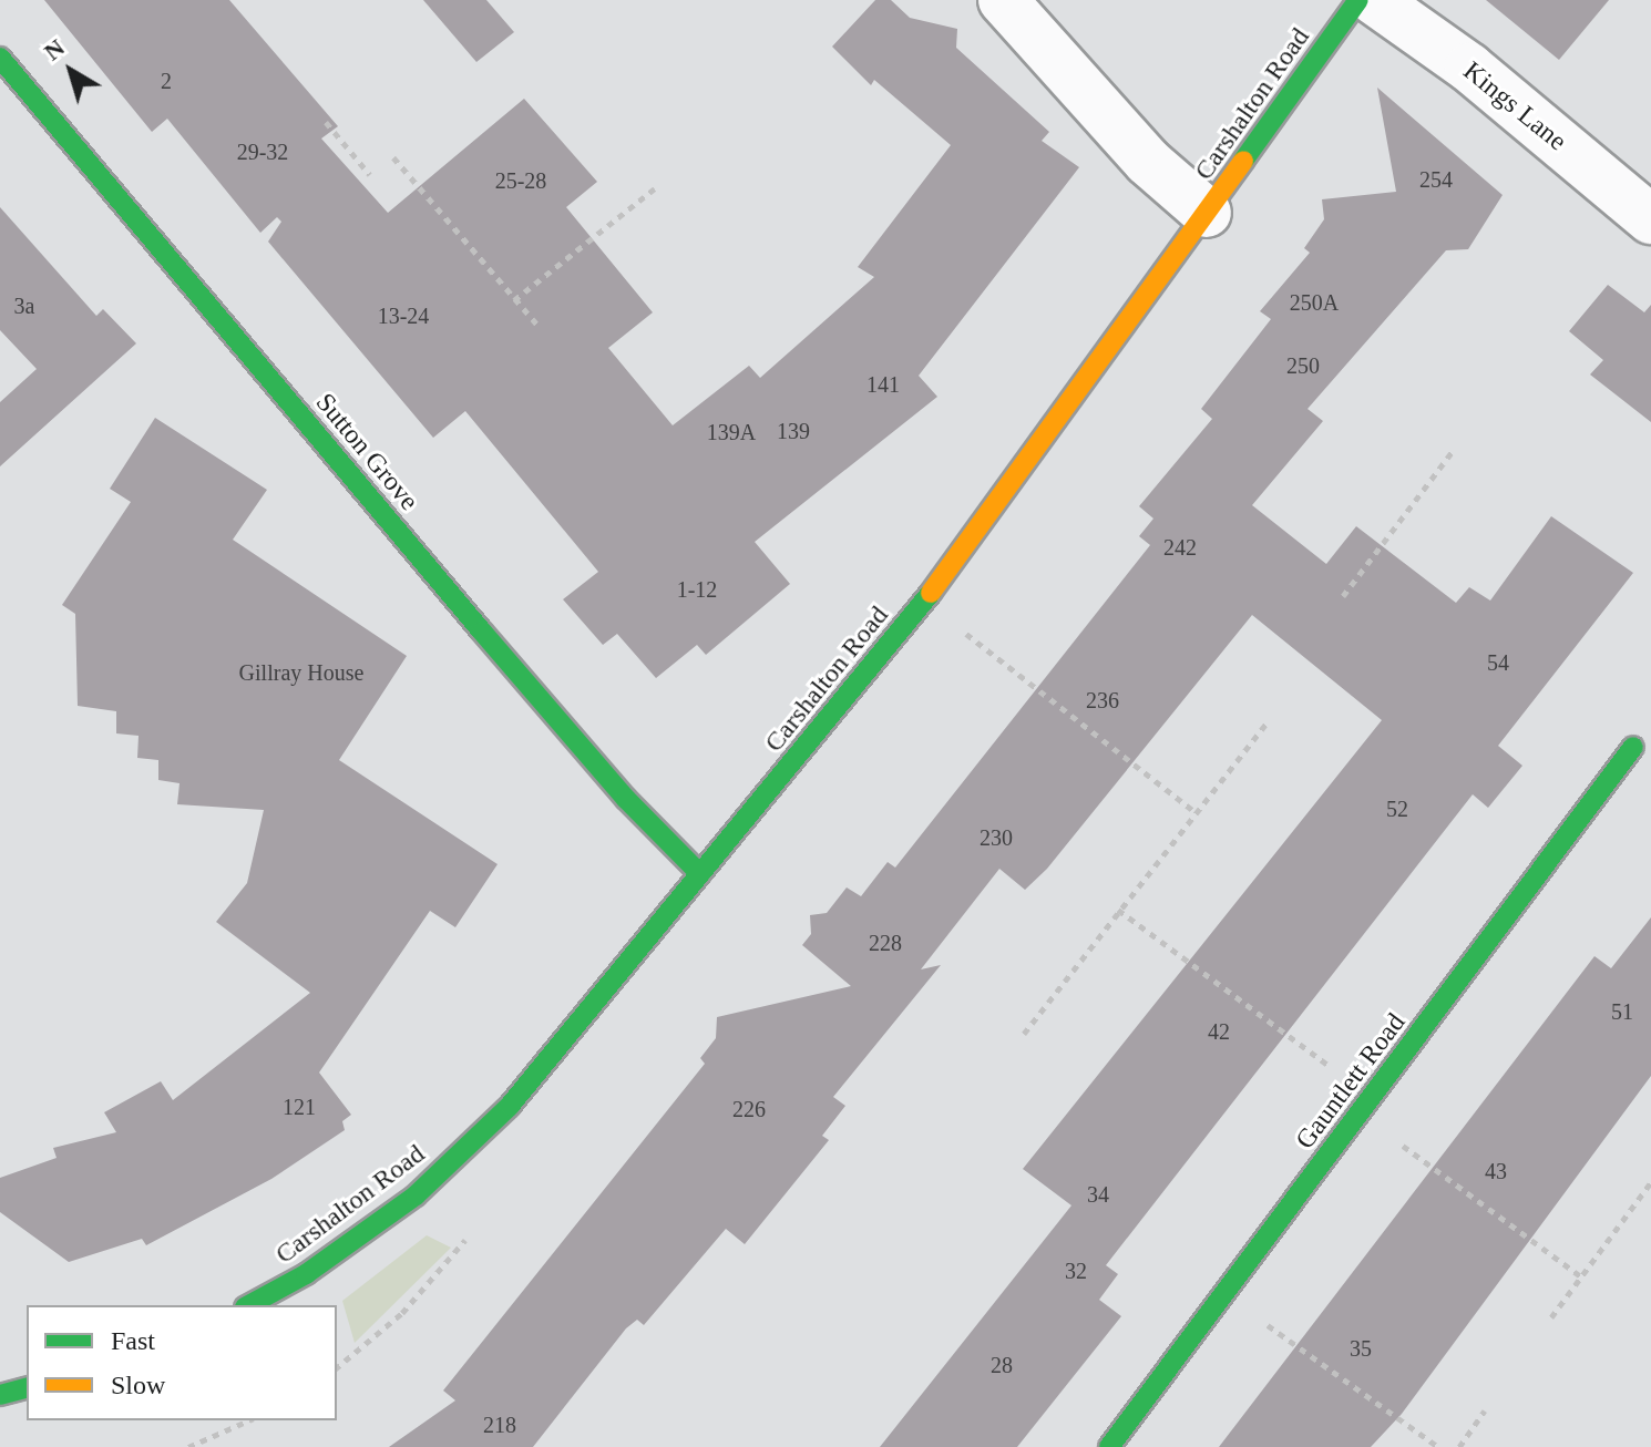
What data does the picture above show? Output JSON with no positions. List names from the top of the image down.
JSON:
{
  "streets": {
    "main road": ["Carshalton Road", "Sutton Grove", "Gauntlett Road"],
    "street": ["Kings Lane"]
  },
  "crossings": [
    ["Carshalton Road", "Sutton Grove"]
  ],
  "house_numbers": [
    "2",
    "29-32",
    "254",
    "25-28",
    "250A",
    "3a",
    "13-24",
    "250",
    "141",
    "139",
    "139A",
    "242",
    "1-12",
    "54",
    "Gillray House",
    "236",
    "52",
    "230",
    "228",
    "51",
    "42",
    "121",
    "226",
    "43",
    "34",
    "32",
    "35",
    "28",
    "218"
  ],
  "legend": ["Fast", "Slow"],
  "north": "top left"
}
